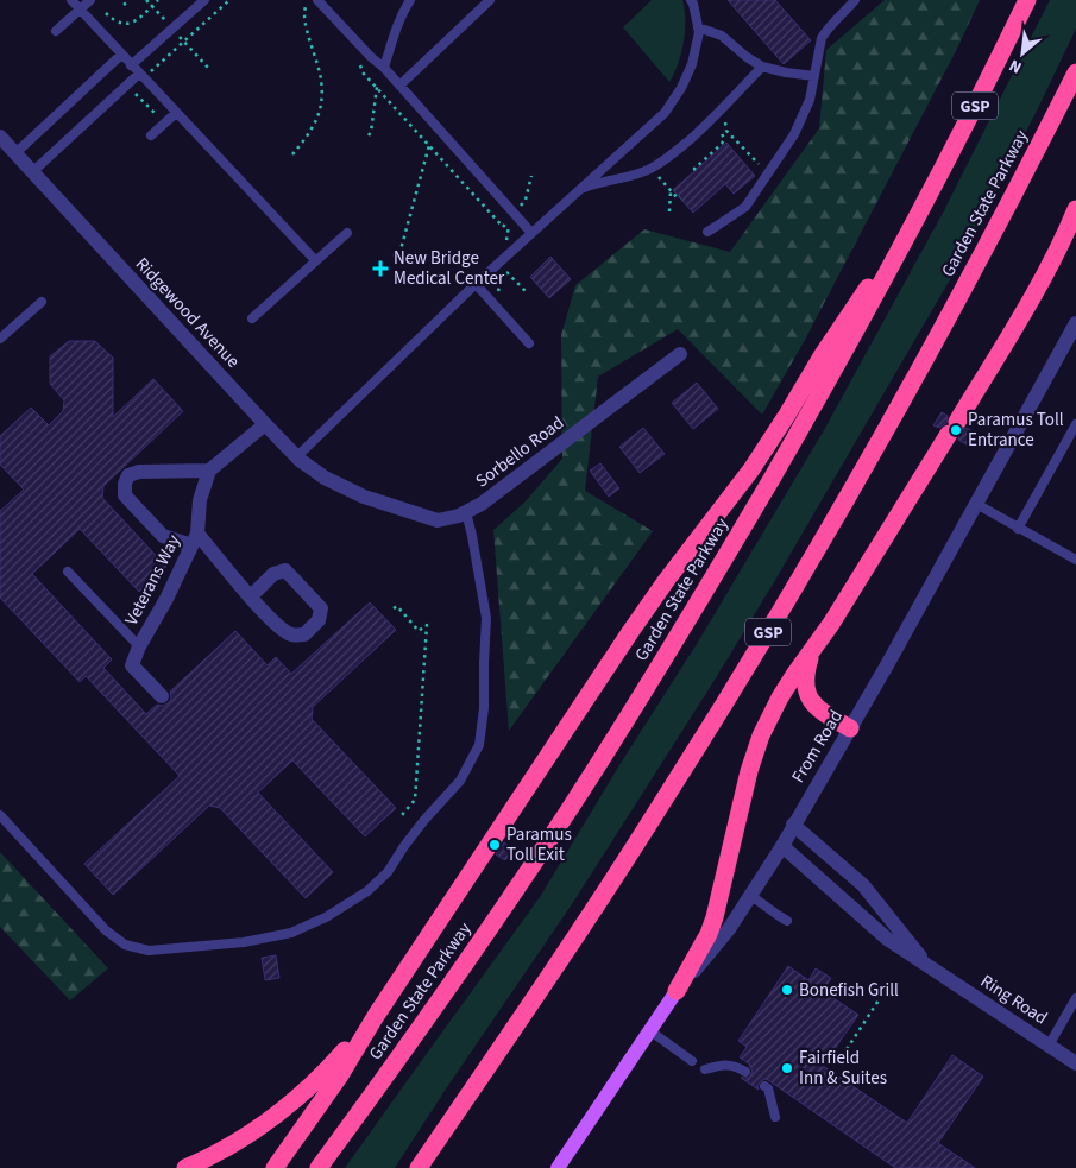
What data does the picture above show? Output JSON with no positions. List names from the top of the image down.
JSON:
{
  "streets": {
    "highway": ["GSP", "Garden State Parkway"],
    "main road": ["From Road"],
    "street": [
      "Ridgewood Avenue",
      "Sorbello Road",
      "Veterans Way",
      "Ring Road"
    ]
  },
  "crossings": [
    ["Ridgewood Avenue", "Sorbello Road"],
    ["From Road", "Ring Road"]
  ],
  "places": {
    "health": ["New Bridge Medical Center"],
    "other": [
      "Paramus Toll Entrance",
      "Paramus Toll Exit",
      "Bonefish Grill",
      "Fairfield Inn & Suites"
    ]
  },
  "north": "bottom left"
}
